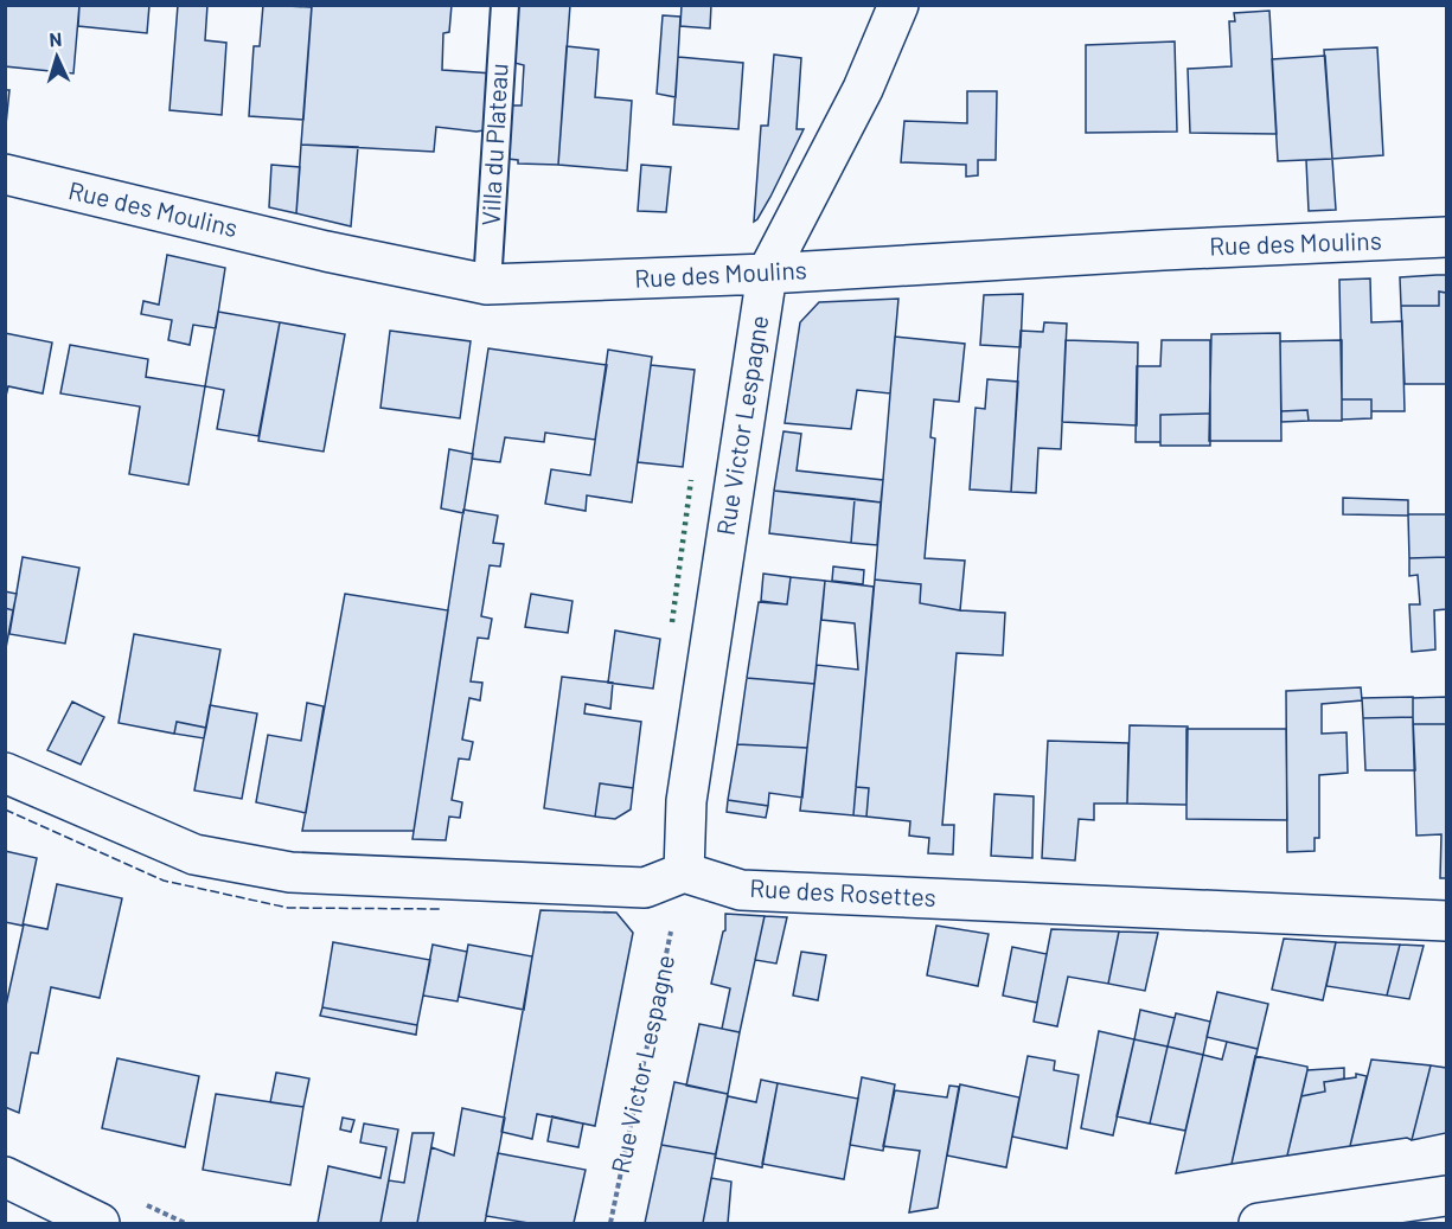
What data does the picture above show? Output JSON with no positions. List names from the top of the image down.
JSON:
{
  "streets": {
    "street": ["Rue des Moulins", "Rue Victor Lespagne", "Rue des Rosettes"],
    "lane": ["Villa du Plateau"]
  },
  "crossings": [
    ["Villa du Plateau", "Rue des Moulins"],
    ["Rue des Moulins", "Rue Victor Lespagne"],
    ["Rue Victor Lespagne", "Rue des Rosettes"]
  ],
  "north": "top"
}
